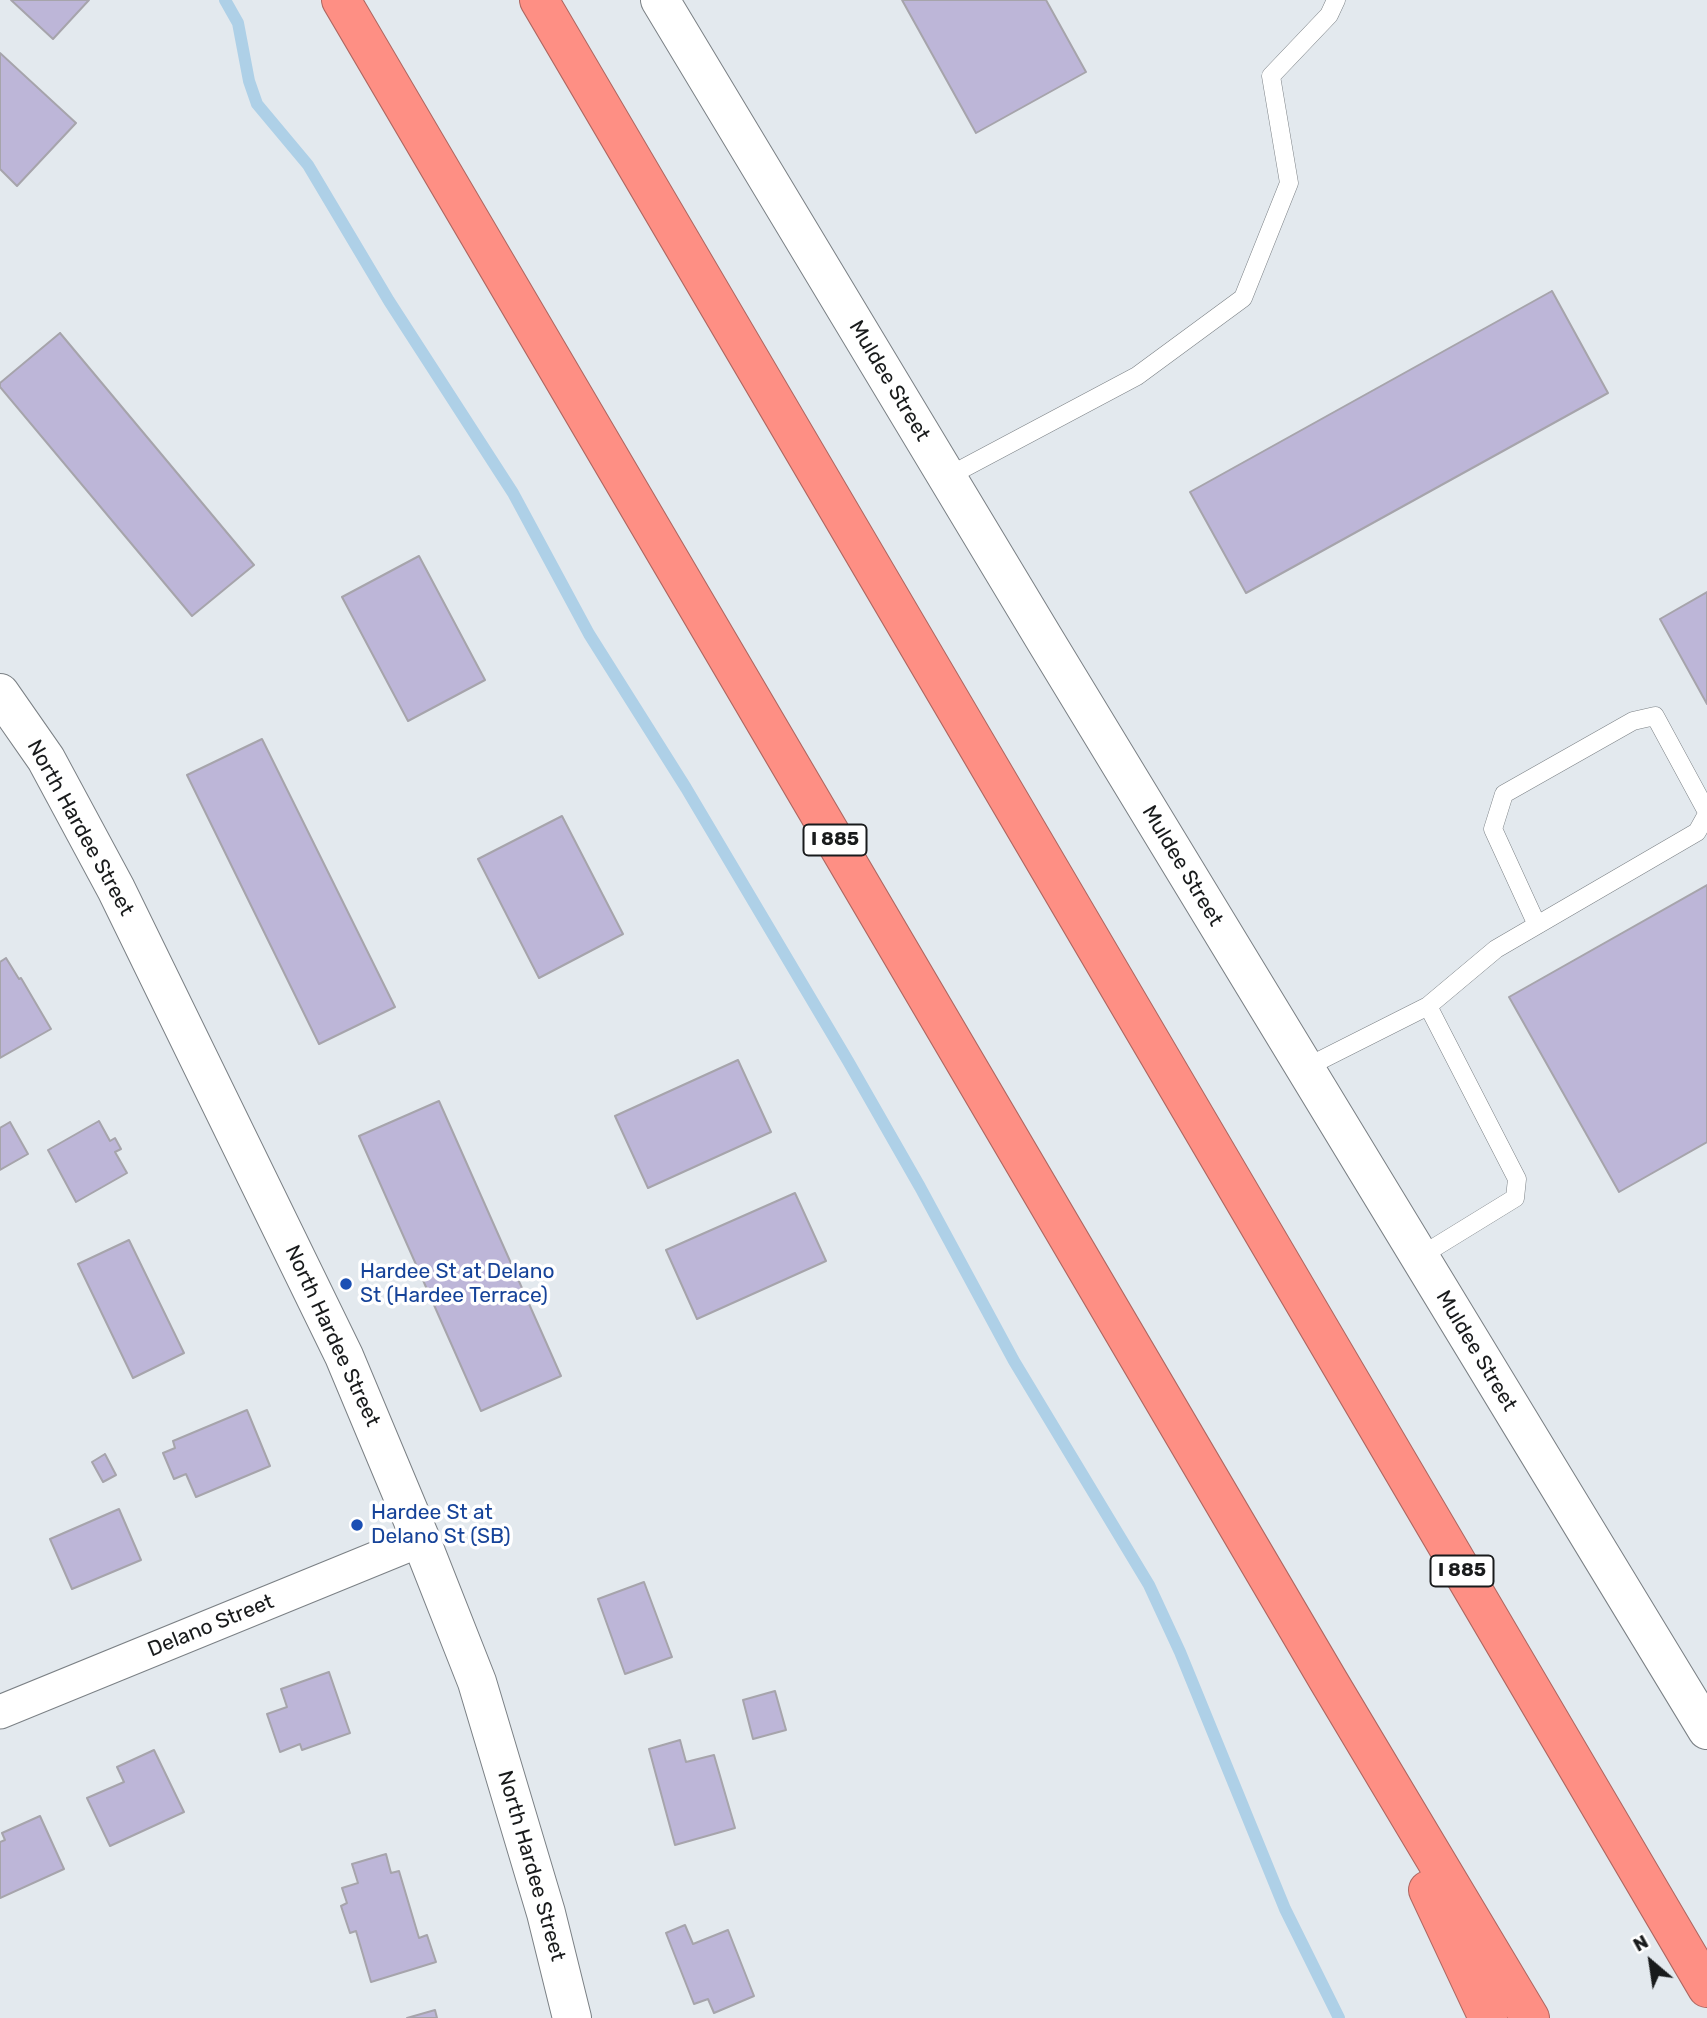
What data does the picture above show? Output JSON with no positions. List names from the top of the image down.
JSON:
{
  "streets": {
    "highway": ["I 885"],
    "street": ["Muldee Street", "North Hardee Street", "Delano Street"]
  },
  "crossings": [
    ["North Hardee Street", "Delano Street"]
  ],
  "places": ["Hardee St at Delano St (Hardee Terrace)", "Hardee St at Delano St (SB)"],
  "north": "top left"
}
